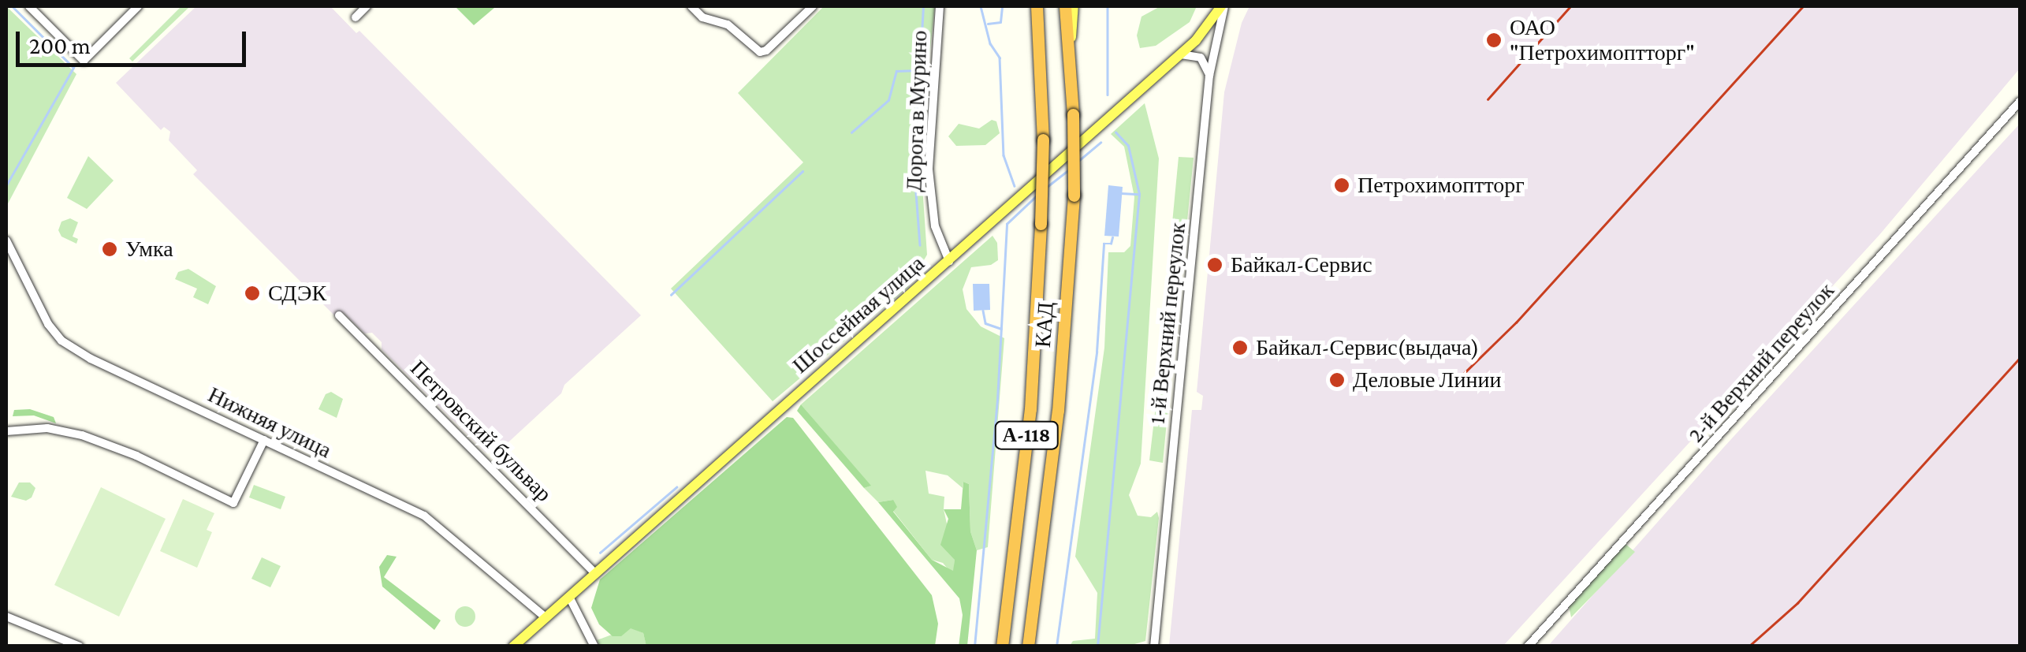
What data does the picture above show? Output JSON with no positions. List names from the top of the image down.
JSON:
{
  "streets": {
    "highway": ["КАД", "А-118"],
    "main road": ["Шоссейная улица"],
    "street": [
      "Дорога в Мурино",
      "1-й Верхний переулок",
      "2-й Верхний переулок",
      "Нижняя улица",
      "Петровский бульвар"
    ]
  },
  "crossings": [
    ["Дорога в Мурино", "Шоссейная улица"],
    ["Шоссейная улица", "1-й Верхний переулок"],
    ["Шоссейная улица", "Нижняя улица"],
    ["Шоссейная улица", "Петровский бульвар"]
  ],
  "places": [
    "ОАО \"Петрохимоптторг\"",
    "Петрохимоптторг",
    "Умка",
    "Байкал-Сервис",
    "СДЭК",
    "Байкал-Сервис(выдача)",
    "Деловые Линии"
  ],
  "scale_bar": "200 m"
}
